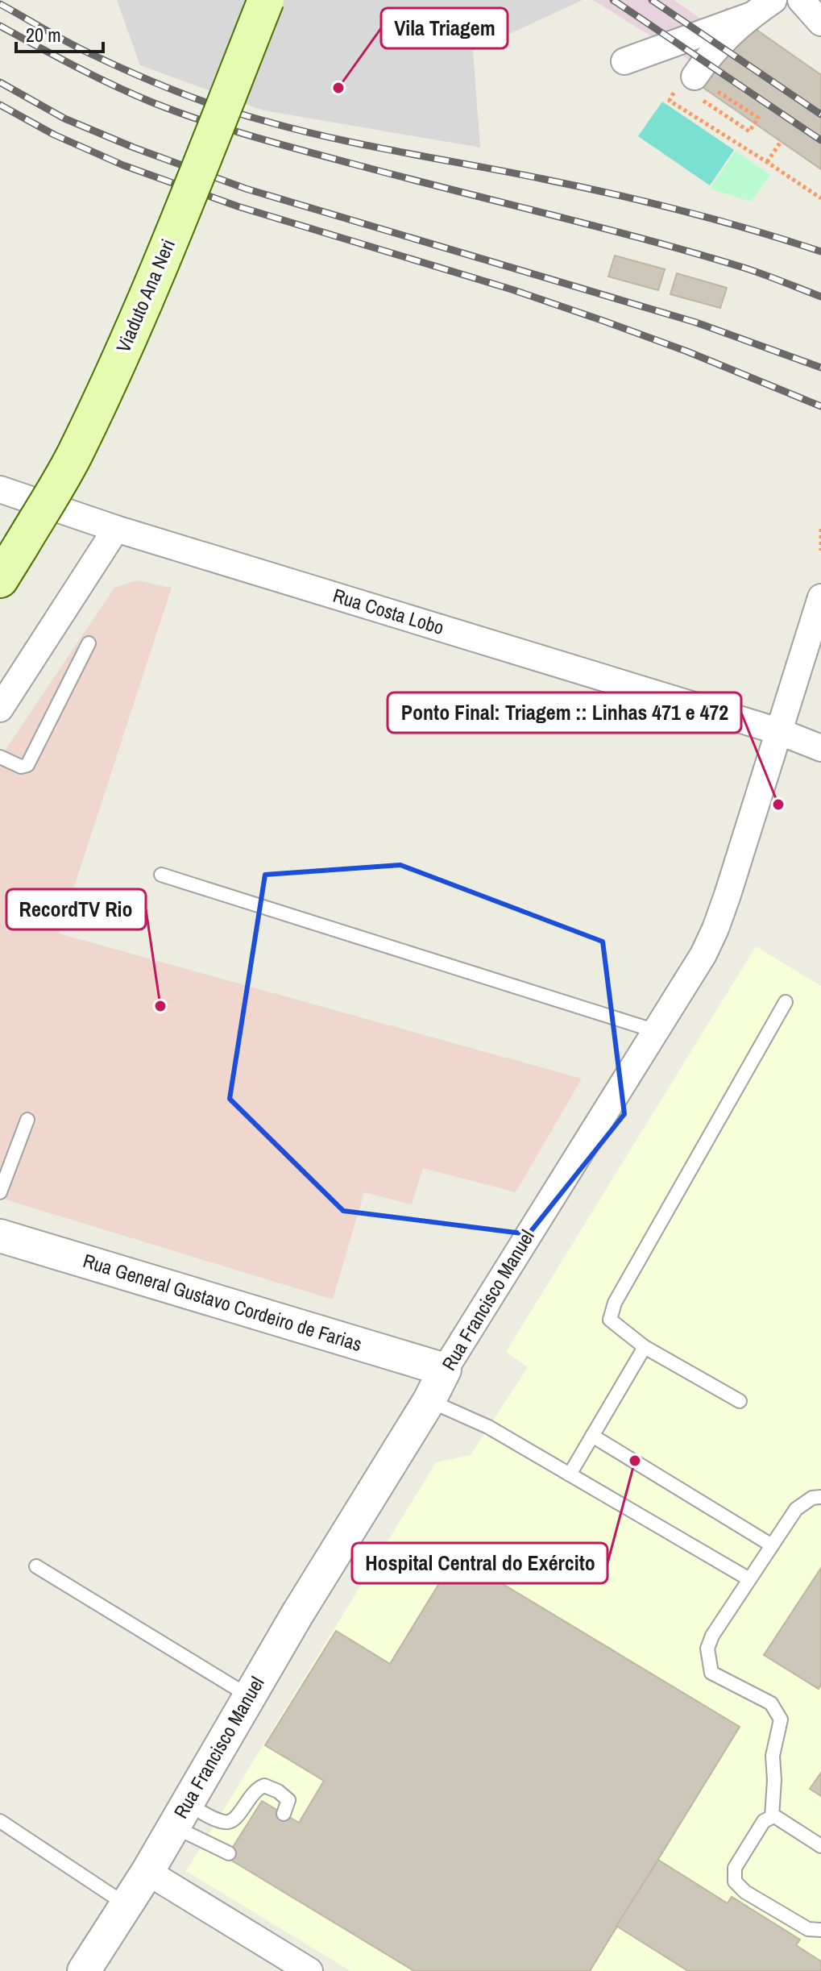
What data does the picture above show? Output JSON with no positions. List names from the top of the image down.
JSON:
{
  "streets": {
    "main road": ["Viaduto Ana Neri"],
    "street": ["Rua Costa Lobo", "Rua Francisco Manuel", "Rua General Gustavo Cordeiro de Farias"]
  },
  "crossings": [
    ["Rua Costa Lobo", "Rua Francisco Manuel"],
    ["Rua Francisco Manuel", "Rua General Gustavo Cordeiro de Farias"]
  ],
  "places": [
    "Vila Triagem",
    "Ponto Final: Triagem :: Linhas 471 e 472",
    "RecordTV Rio",
    "Hospital Central do Exército"
  ],
  "scale_bar": "20 m"
}
